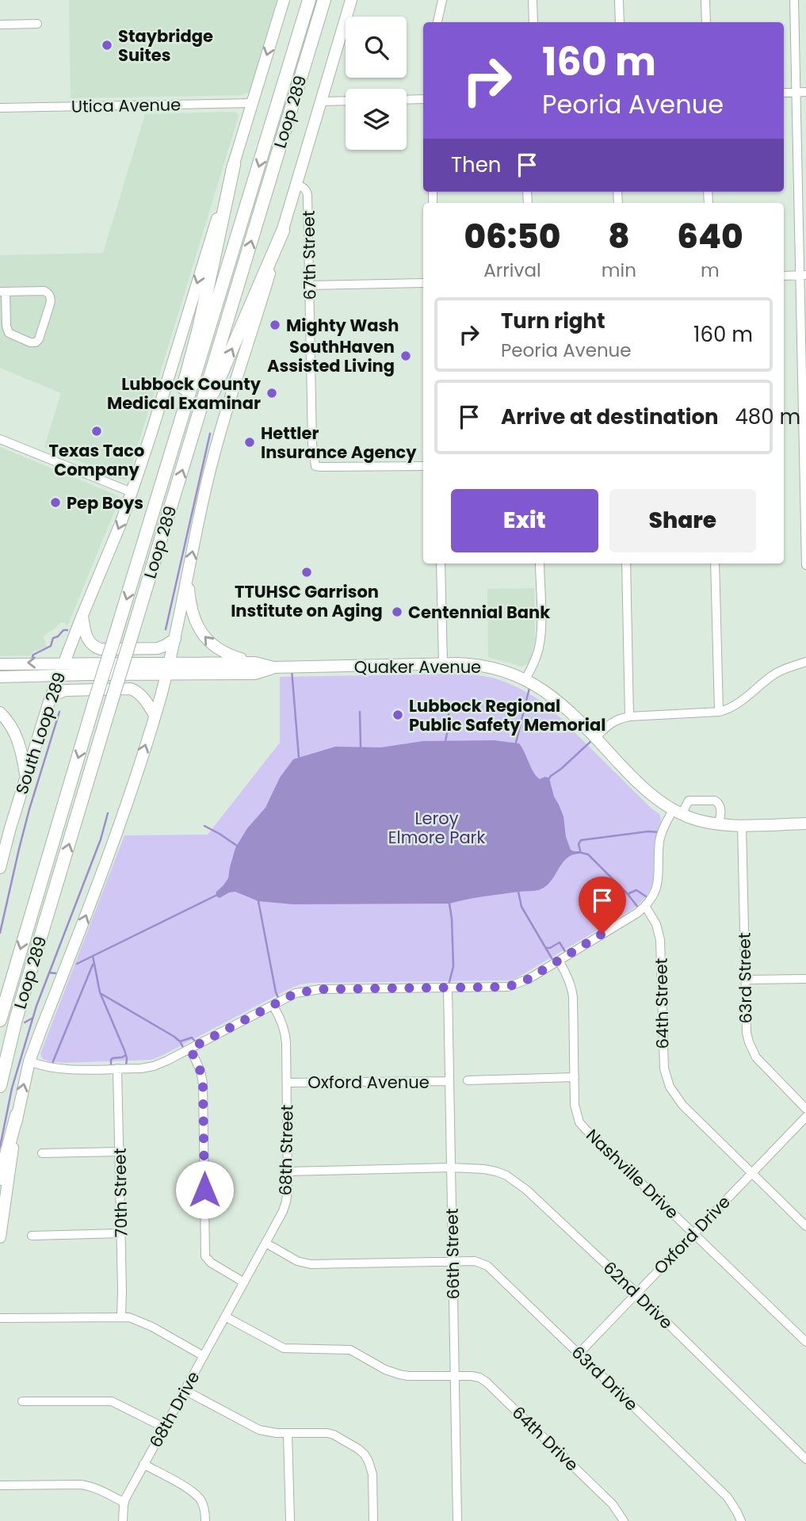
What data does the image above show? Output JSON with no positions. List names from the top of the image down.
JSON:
{
  "streets": {
    "highway": ["Loop 289"],
    "main road": ["Quaker Avenue", "South Loop 289"],
    "street": [
      "Utica Avenue",
      "67th Street",
      "63rd Street",
      "64th Street",
      "Oxford Avenue",
      "68th Street",
      "Nashville Drive",
      "70th Street",
      "Oxford Drive",
      "66th Street",
      "62nd Drive",
      "63rd Drive",
      "68th Drive",
      "64th Drive"
    ]
  },
  "crossings": [
    ["Utica Avenue", "South Loop 289"],
    ["Quaker Avenue", "South Loop 289"],
    ["Quaker Avenue", "63rd Street"],
    ["64th Street", "Oxford Drive"],
    ["Oxford Avenue", "68th Street"],
    ["Oxford Avenue", "66th Street"],
    ["68th Street", "62nd Drive"],
    ["68th Street", "63rd Drive"],
    ["68th Street", "68th Drive"],
    ["68th Street", "64th Drive"],
    ["Nashville Drive", "Oxford Drive"],
    ["Oxford Drive", "62nd Drive"],
    ["Oxford Drive", "63rd Drive"],
    ["66th Street", "62nd Drive"],
    ["66th Street", "63rd Drive"],
    ["66th Street", "64th Drive"],
    ["68th Drive", "64th Drive"]
  ],
  "parks": ["Leroy Elmore Park"],
  "places": [
    "Staybridge Suites",
    "Mighty Wash",
    "SouthHaven Assisted Living",
    "Lubbock County Medical Examinar",
    "Texas Taco Company",
    "Hettler Insurance Agency",
    "Pep Boys",
    "TTUHSC Garrison Institute on Aging",
    "Centennial Bank",
    "Lubbock Regional Public Safety Memorial"
  ],
  "page": {
    "turn": ["160 m", "Peoria Avenue"],
    "then": "Then",
    "eta": [
      "06:50",
      "Arrival",
      "8",
      "min",
      "640",
      "m"
    ],
    "list": [
      {
        "name": "Turn right",
        "note": "Peoria Avenue",
        "value": "160 m"
      },
      {
        "name": "Arrive at destination",
        "value": "480 m"
      }
    ],
    "buttons": ["Exit", "Share"]
  }
}
